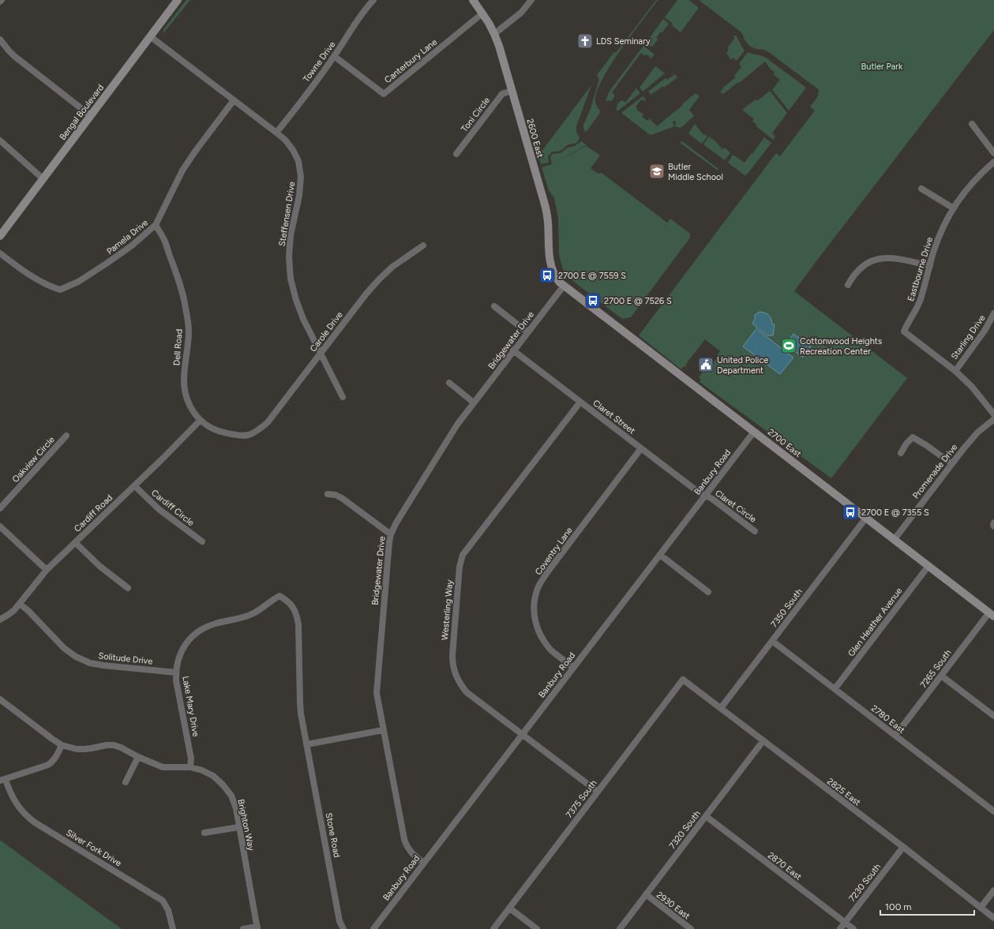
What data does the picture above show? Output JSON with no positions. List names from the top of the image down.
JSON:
{
  "streets": {
    "street": [
      "Canterbury Lane",
      "Towne Drive",
      "Bengal Boulevard",
      "Toni Circle",
      "2600 East",
      "Steffensen Drive",
      "Pamela Drive",
      "Eastbourne Drive",
      "Carole Drive",
      "Starling Drive",
      "Bridgewater Drive",
      "Dell Road",
      "Claret Street",
      "2700 East",
      "Oakview Circle",
      "Promenade Drive",
      "Banbury Road",
      "Claret Circle",
      "Cardiff Circle",
      "Cardiff Road",
      "Coventry Lane",
      "7350 South",
      "Westerling Way",
      "Glen Heather Avenue",
      "Solitude Drive",
      "7265 South",
      "Lake Mary Drive",
      "2780 East",
      "2825 East",
      "7375 South",
      "Brighton Way",
      "7320 South",
      "Stone Road",
      "Silver Fork Drive",
      "2870 East",
      "7230 South",
      "2930 East"
    ]
  },
  "crossings": [
    ["Canterbury Lane", "Towne Drive"],
    ["Canterbury Lane", "2600 East"],
    ["Towne Drive", "Steffensen Drive"],
    ["Bengal Boulevard", "Steffensen Drive"],
    ["Toni Circle", "2600 East"],
    ["2600 East", "Bridgewater Drive"],
    ["2600 East", "2700 East"],
    ["Steffensen Drive", "Pamela Drive"],
    ["Steffensen Drive", "Carole Drive"],
    ["Pamela Drive", "Dell Road"],
    ["Eastbourne Drive", "Starling Drive"],
    ["Carole Drive", "Dell Road"],
    ["Bridgewater Drive", "Claret Street"],
    ["Bridgewater Drive", "2700 East"],
    ["Bridgewater Drive", "Banbury Road"],
    ["Dell Road", "Cardiff Road"],
    ["Claret Street", "Banbury Road"],
    ["Claret Street", "Claret Circle"],
    ["Claret Street", "Coventry Lane"],
    ["Claret Street", "Westerling Way"],
    ["2700 East", "Promenade Drive"],
    ["2700 East", "Banbury Road"],
    ["2700 East", "7350 South"],
    ["2700 East", "Glen Heather Avenue"],
    ["2700 East", "7265 South"],
    ["Banbury Road", "Claret Circle"],
    ["Banbury Road", "Coventry Lane"],
    ["Banbury Road", "Westerling Way"],
    ["Cardiff Circle", "Cardiff Road"],
    ["Cardiff Road", "Solitude Drive"],
    ["7350 South", "2780 East"],
    ["7350 South", "2825 East"],
    ["Westerling Way", "7375 South"],
    ["Glen Heather Avenue", "2780 East"],
    ["Solitude Drive", "Lake Mary Drive"],
    ["7265 South", "2780 East"],
    ["Lake Mary Drive", "Brighton Way"],
    ["Lake Mary Drive", "Stone Road"],
    ["2825 East", "7375 South"],
    ["2825 East", "7320 South"],
    ["2825 East", "7230 South"],
    ["7320 South", "2870 East"],
    ["7320 South", "2930 East"],
    ["2870 East", "7230 South"]
  ],
  "parks": ["Butler Park"],
  "places": {
    "church": ["LDS Seminary"],
    "school or university": ["Butler Middle School"],
    "bus stop": ["2700 E @ 7559 S", "2700 E @ 7526 S", "2700 E @ 7355 S"],
    "sports": ["Cottonwood Heights Recreation Center"],
    "public building": ["United Police Department"]
  },
  "scale_bar": "100 m"
}
